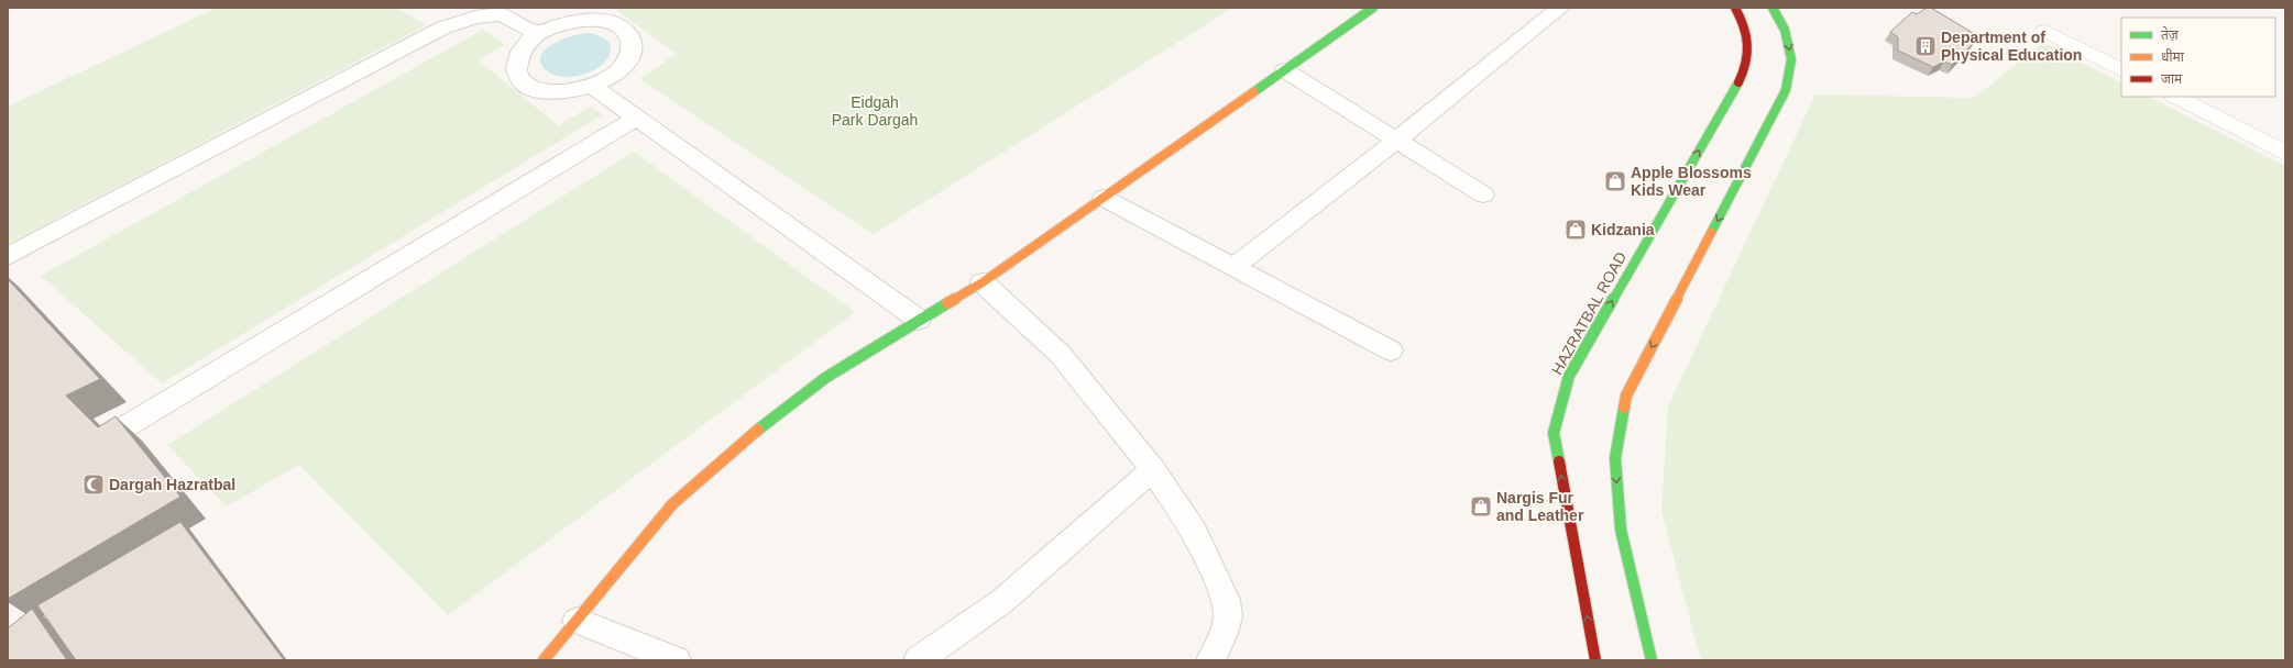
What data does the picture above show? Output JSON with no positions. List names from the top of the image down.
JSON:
{
  "streets": {
    "main road": ["HAZRATBAL ROAD"]
  },
  "parks": ["Eidgah Park Dargah"],
  "places": {
    "building": ["Department of Physical Education"],
    "shop": ["Apple Blossoms Kids Wear", "Kidzania", "Nargis Fur and Leather"],
    "mosque": ["Dargah Hazratbal"]
  },
  "legend": ["तेज़", "धीमा", "जाम"]
}
